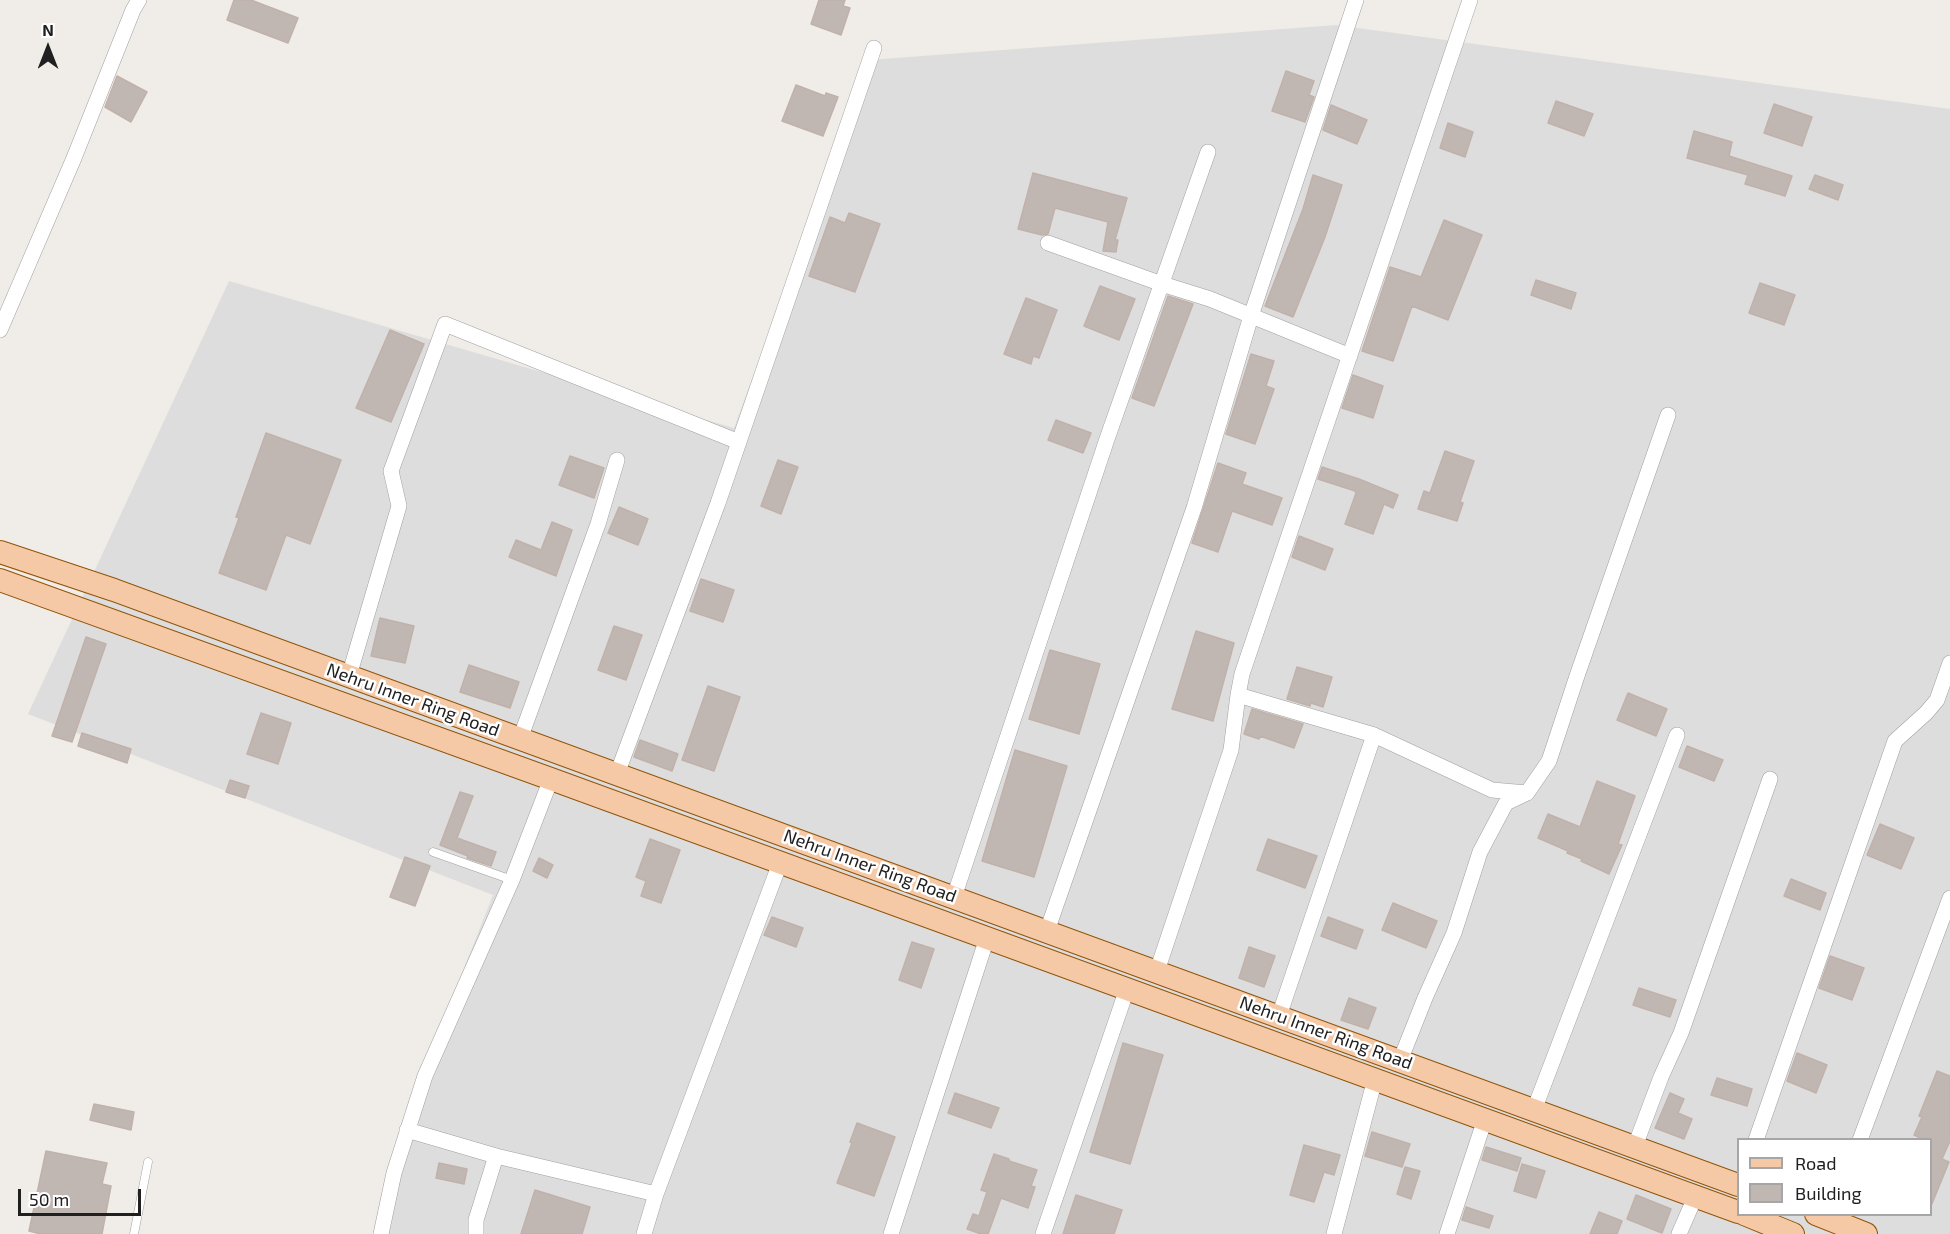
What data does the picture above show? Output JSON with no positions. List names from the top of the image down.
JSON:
{
  "streets": {
    "main road": ["Nehru Inner Ring Road"]
  },
  "legend": ["Road", "Building"],
  "scale_bar": "50 m",
  "north": "top"
}
